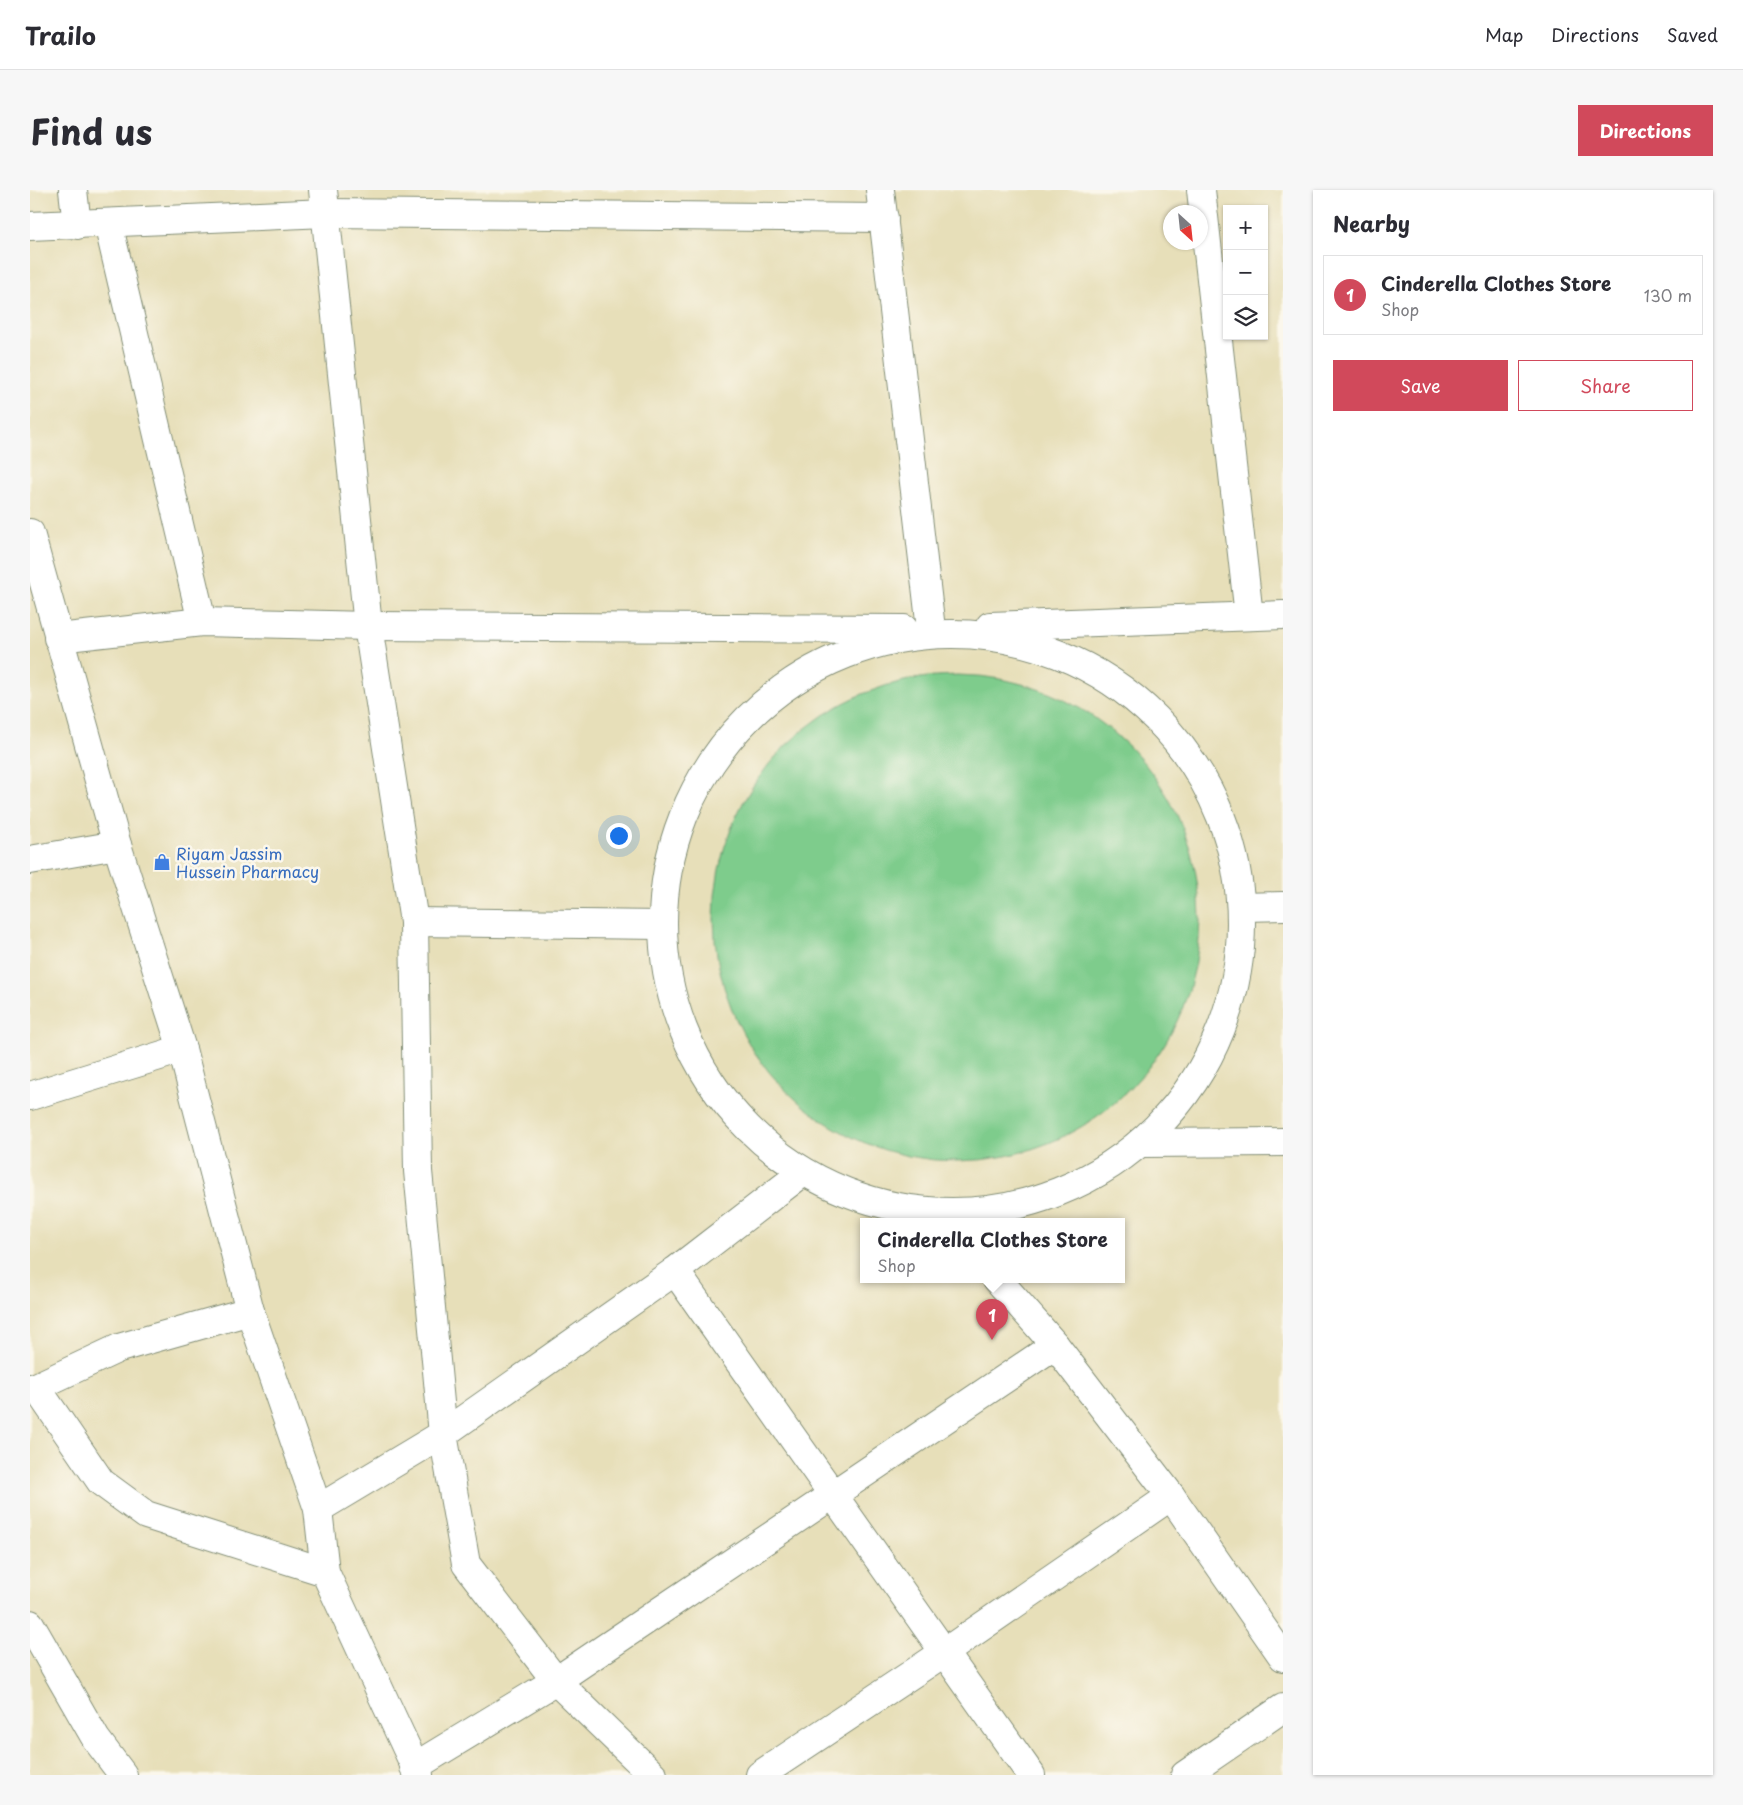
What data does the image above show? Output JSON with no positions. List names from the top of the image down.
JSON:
{
  "places": {
    "shop": ["Riyam Jassim Hussein Pharmacy"]
  },
  "north": "bottom right",
  "page": {
    "header": "Trailo",
    "nav": ["Map", "Directions", "Saved"],
    "title": "Find us",
    "buttons": [
      "Directions",
      ["Save", "Share"]
    ],
    "heading": "Nearby",
    "map_buttons": ["+", "−"],
    "list": [
      {
        "mark": "1",
        "name": "Cinderella Clothes Store",
        "note": "Shop",
        "value": "130 m"
      }
    ],
    "popup": ["Cinderella Clothes Store", "Shop"],
    "pins": "1"
  }
}
